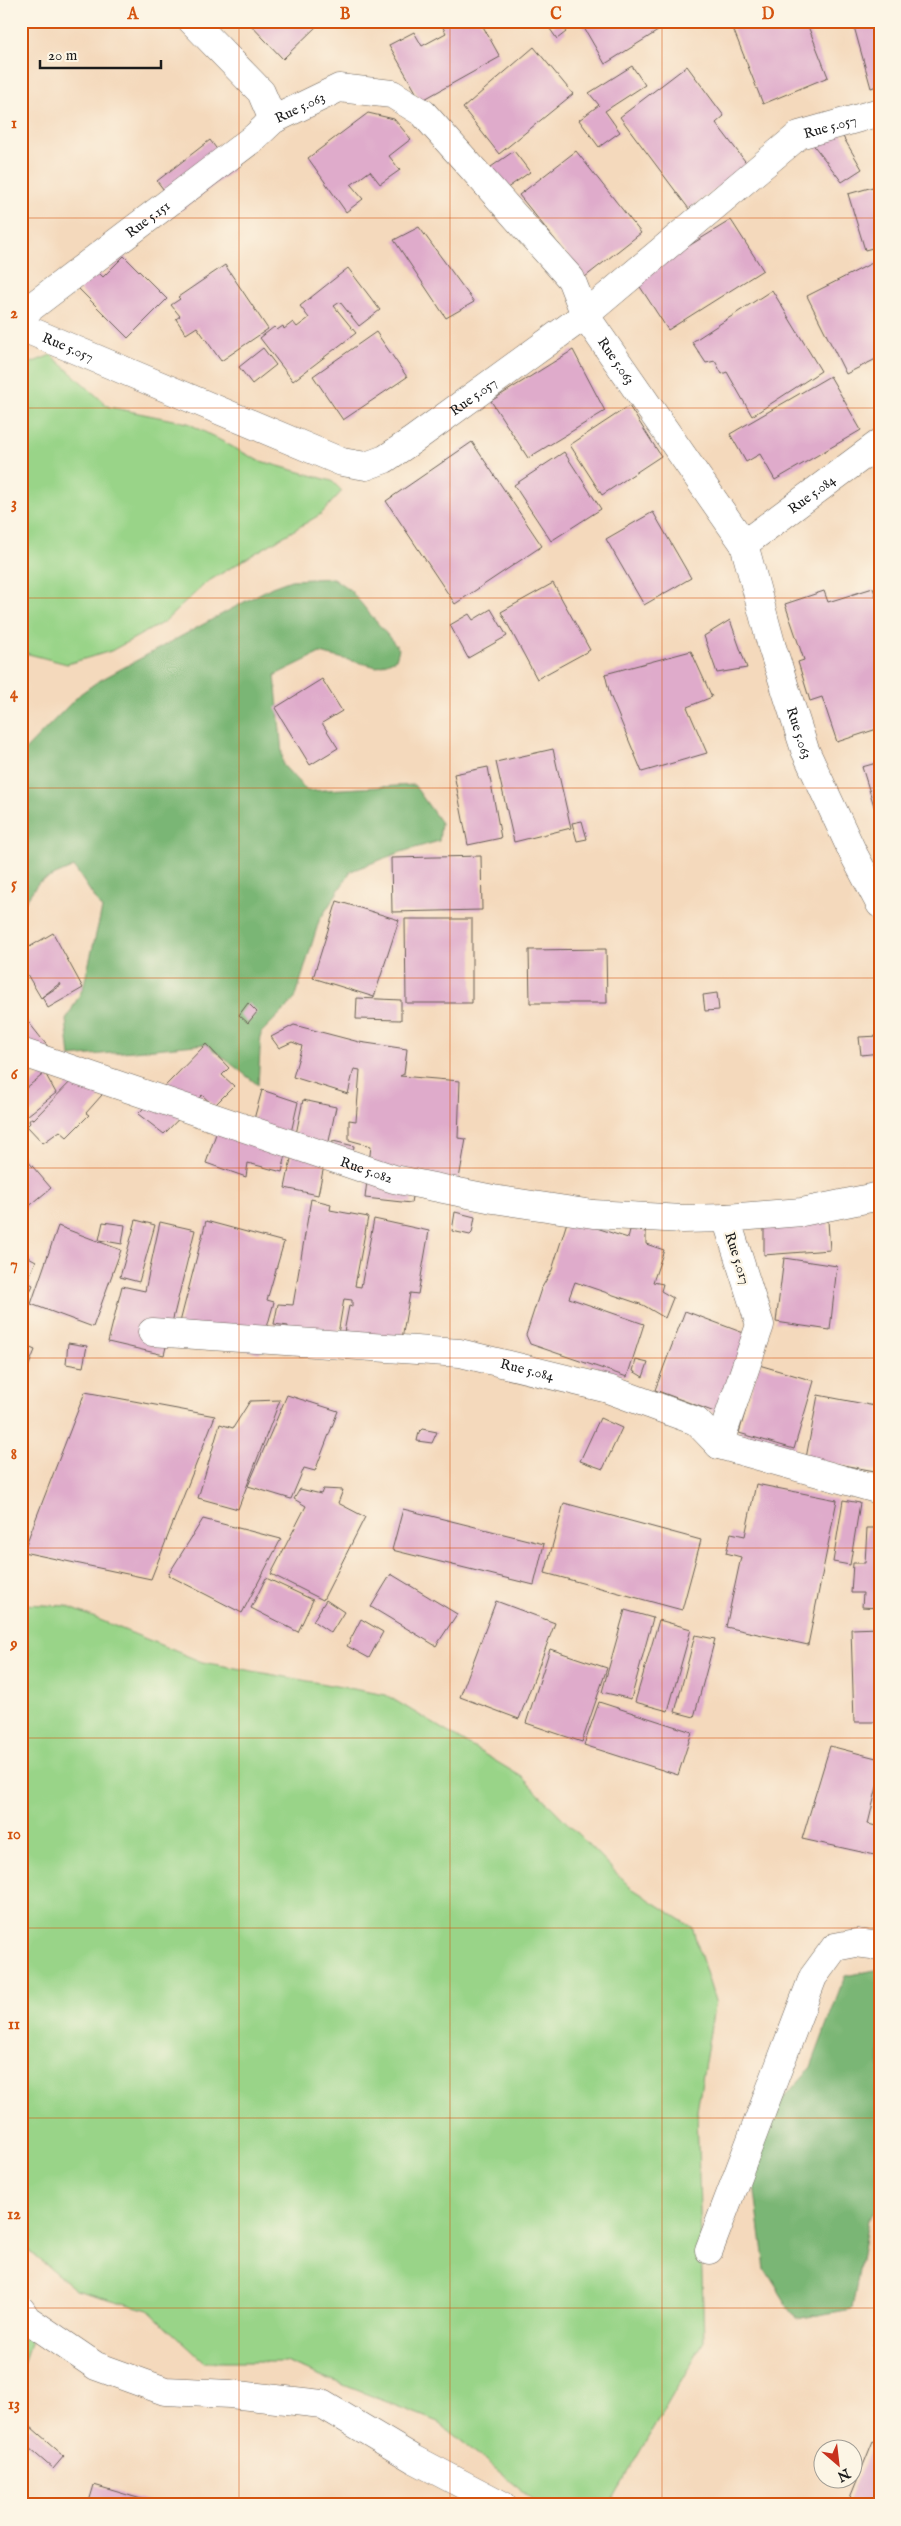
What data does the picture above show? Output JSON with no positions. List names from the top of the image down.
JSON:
{
  "streets": {
    "street": [
      "Rue 5.063",
      "Rue 5.057",
      "Rue 5.151",
      "Rue 5.084",
      "Rue 5.082",
      "Rue 5.017"
    ]
  },
  "crossings": [
    ["Rue 5.063", "Rue 5.057"],
    ["Rue 5.063", "Rue 5.151"],
    ["Rue 5.063", "Rue 5.084"],
    ["Rue 5.084", "Rue 5.017"],
    ["Rue 5.082", "Rue 5.017"]
  ],
  "scale_bar": "20 m",
  "north": "bottom right",
  "grid": {
    "columns": [
      "A",
      "B",
      "C",
      "D"
    ],
    "rows": [
      "1",
      "2",
      "3",
      "4",
      "5",
      "6",
      "7",
      "8",
      "9",
      "10",
      "11",
      "12",
      "13"
    ]
  }
}
